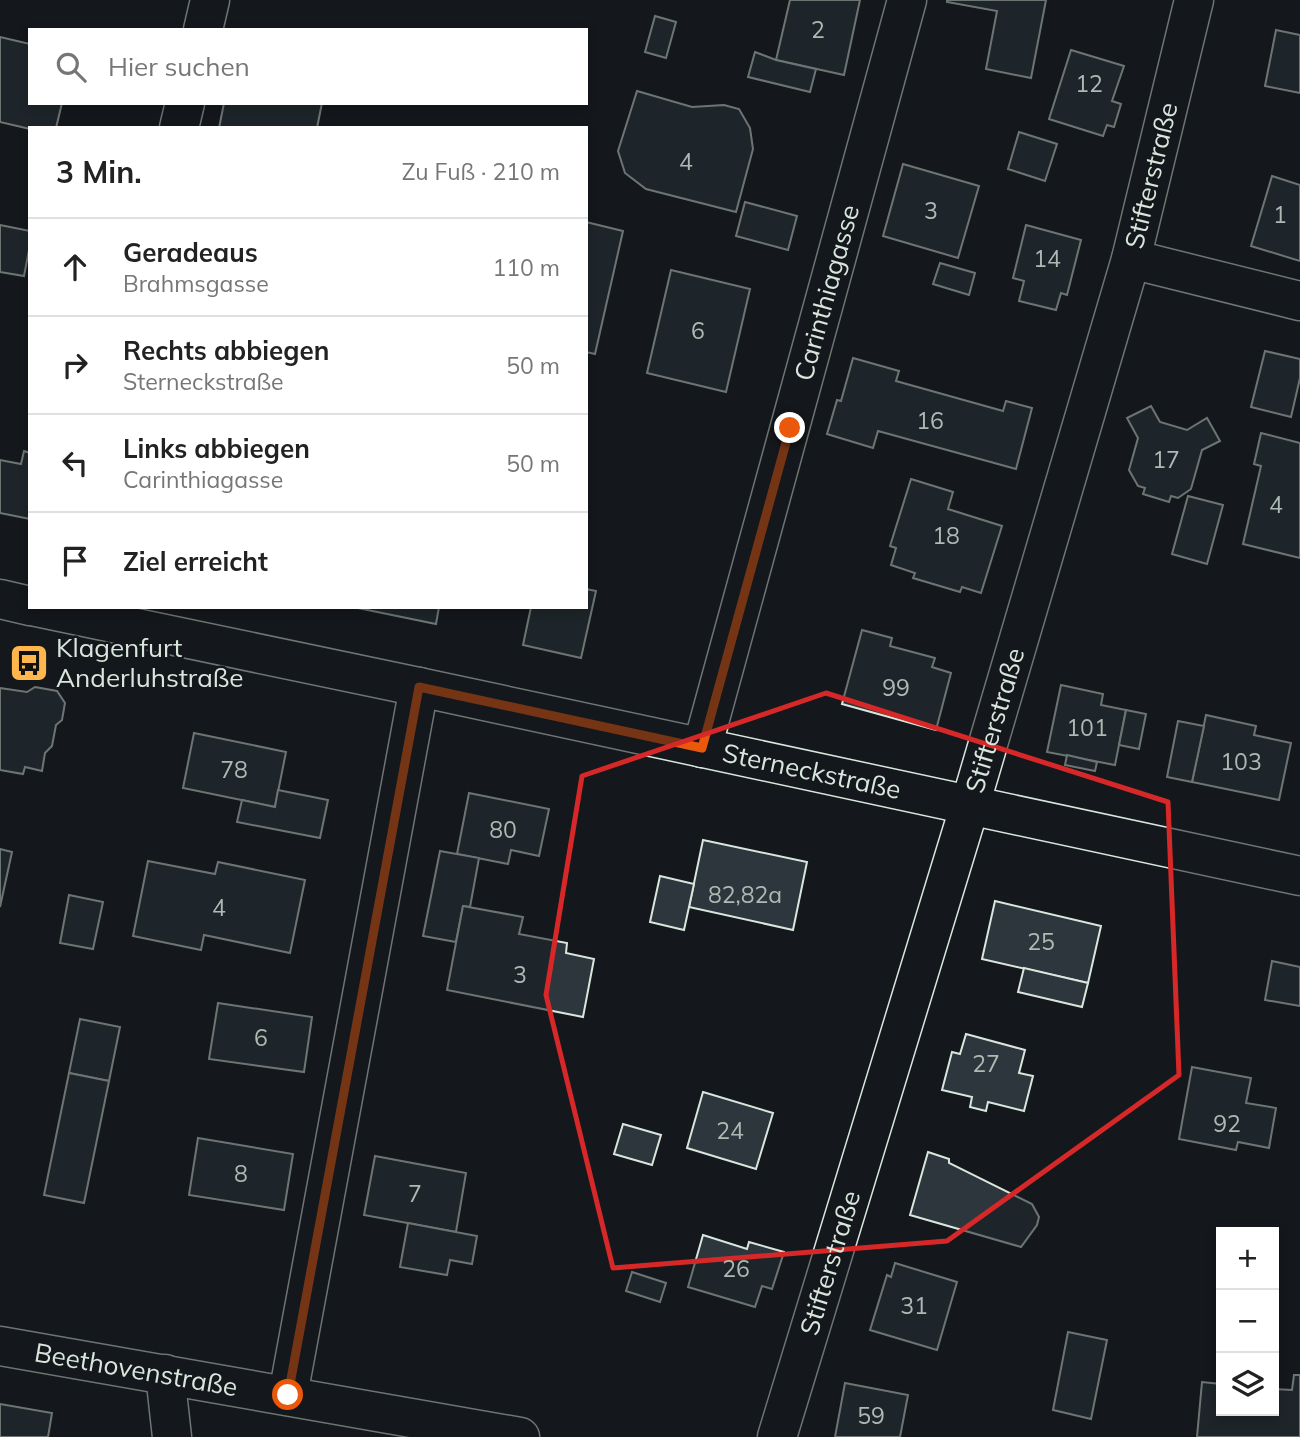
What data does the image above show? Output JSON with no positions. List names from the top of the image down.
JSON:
{
  "streets": {
    "street": [
      "Stifterstraße",
      "Carinthiagasse",
      "Sterneckstraße",
      "Beethovenstraße"
    ]
  },
  "crossings": [
    ["Stifterstraße", "Sterneckstraße"],
    ["Carinthiagasse", "Sterneckstraße"]
  ],
  "places": {
    "bus stop": ["Klagenfurt Anderluhstraße"]
  },
  "house_numbers": [
    "2",
    "12",
    "4",
    "3",
    "1",
    "14",
    "6",
    "16",
    "17",
    "4",
    "18",
    "99",
    "101",
    "103",
    "78",
    "80",
    "82,82a",
    "4",
    "25",
    "3",
    "6",
    "27",
    "92",
    "24",
    "8",
    "7",
    "26",
    "31",
    "59"
  ],
  "page": {
    "search": "Hier suchen",
    "heading": ["3 Min.", "Zu Fuß · 210 m"],
    "list": [
      ["Geradeaus", "Brahmsgasse", "110 m"],
      ["Rechts abbiegen", "Sterneckstraße", "50 m"],
      ["Links abbiegen", "Carinthiagasse", "50 m"],
      "Ziel erreicht"
    ],
    "map_buttons": ["+", "−"]
  }
}
